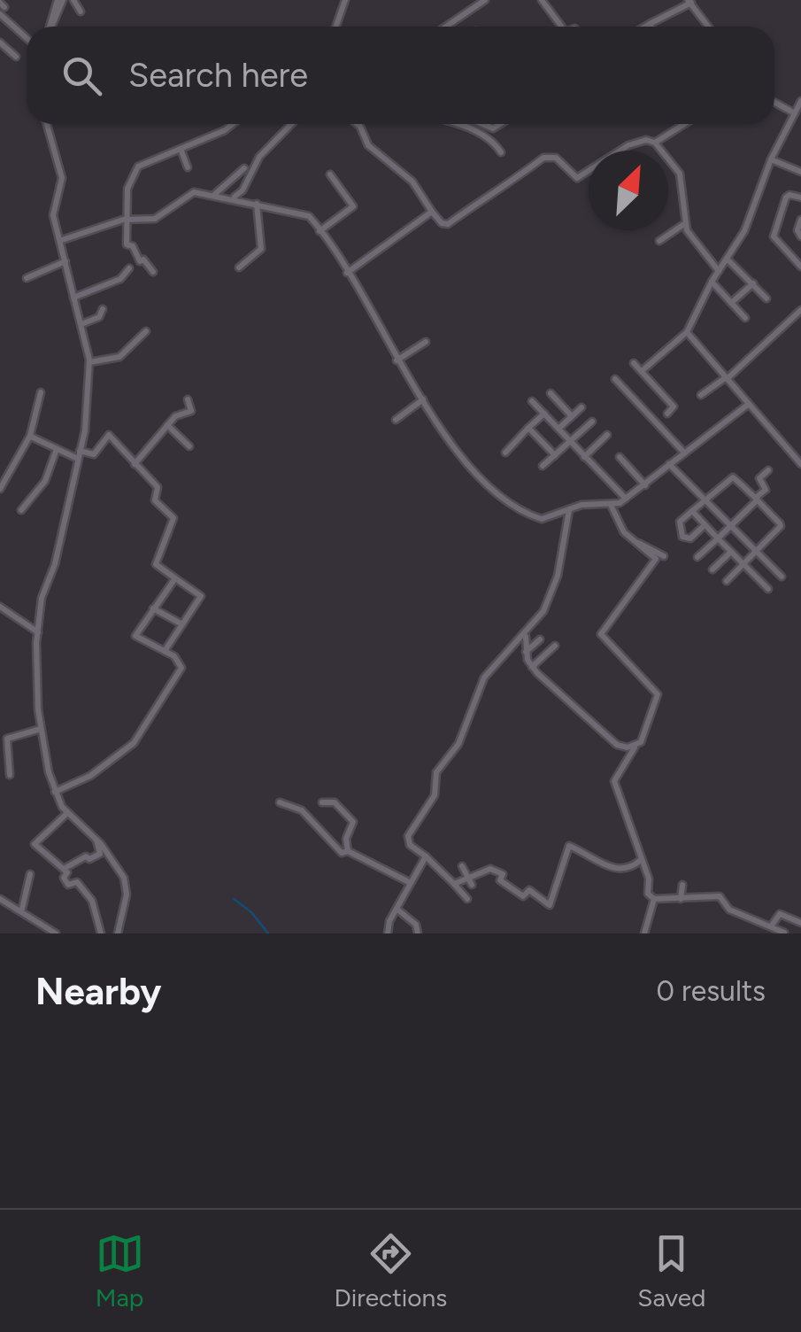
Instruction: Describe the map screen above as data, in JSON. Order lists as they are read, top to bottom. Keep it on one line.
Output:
{"north":"top right","page":{"search":"Search here","heading":["Nearby","0 results"],"nav":["Map","Directions","Saved"]}}
